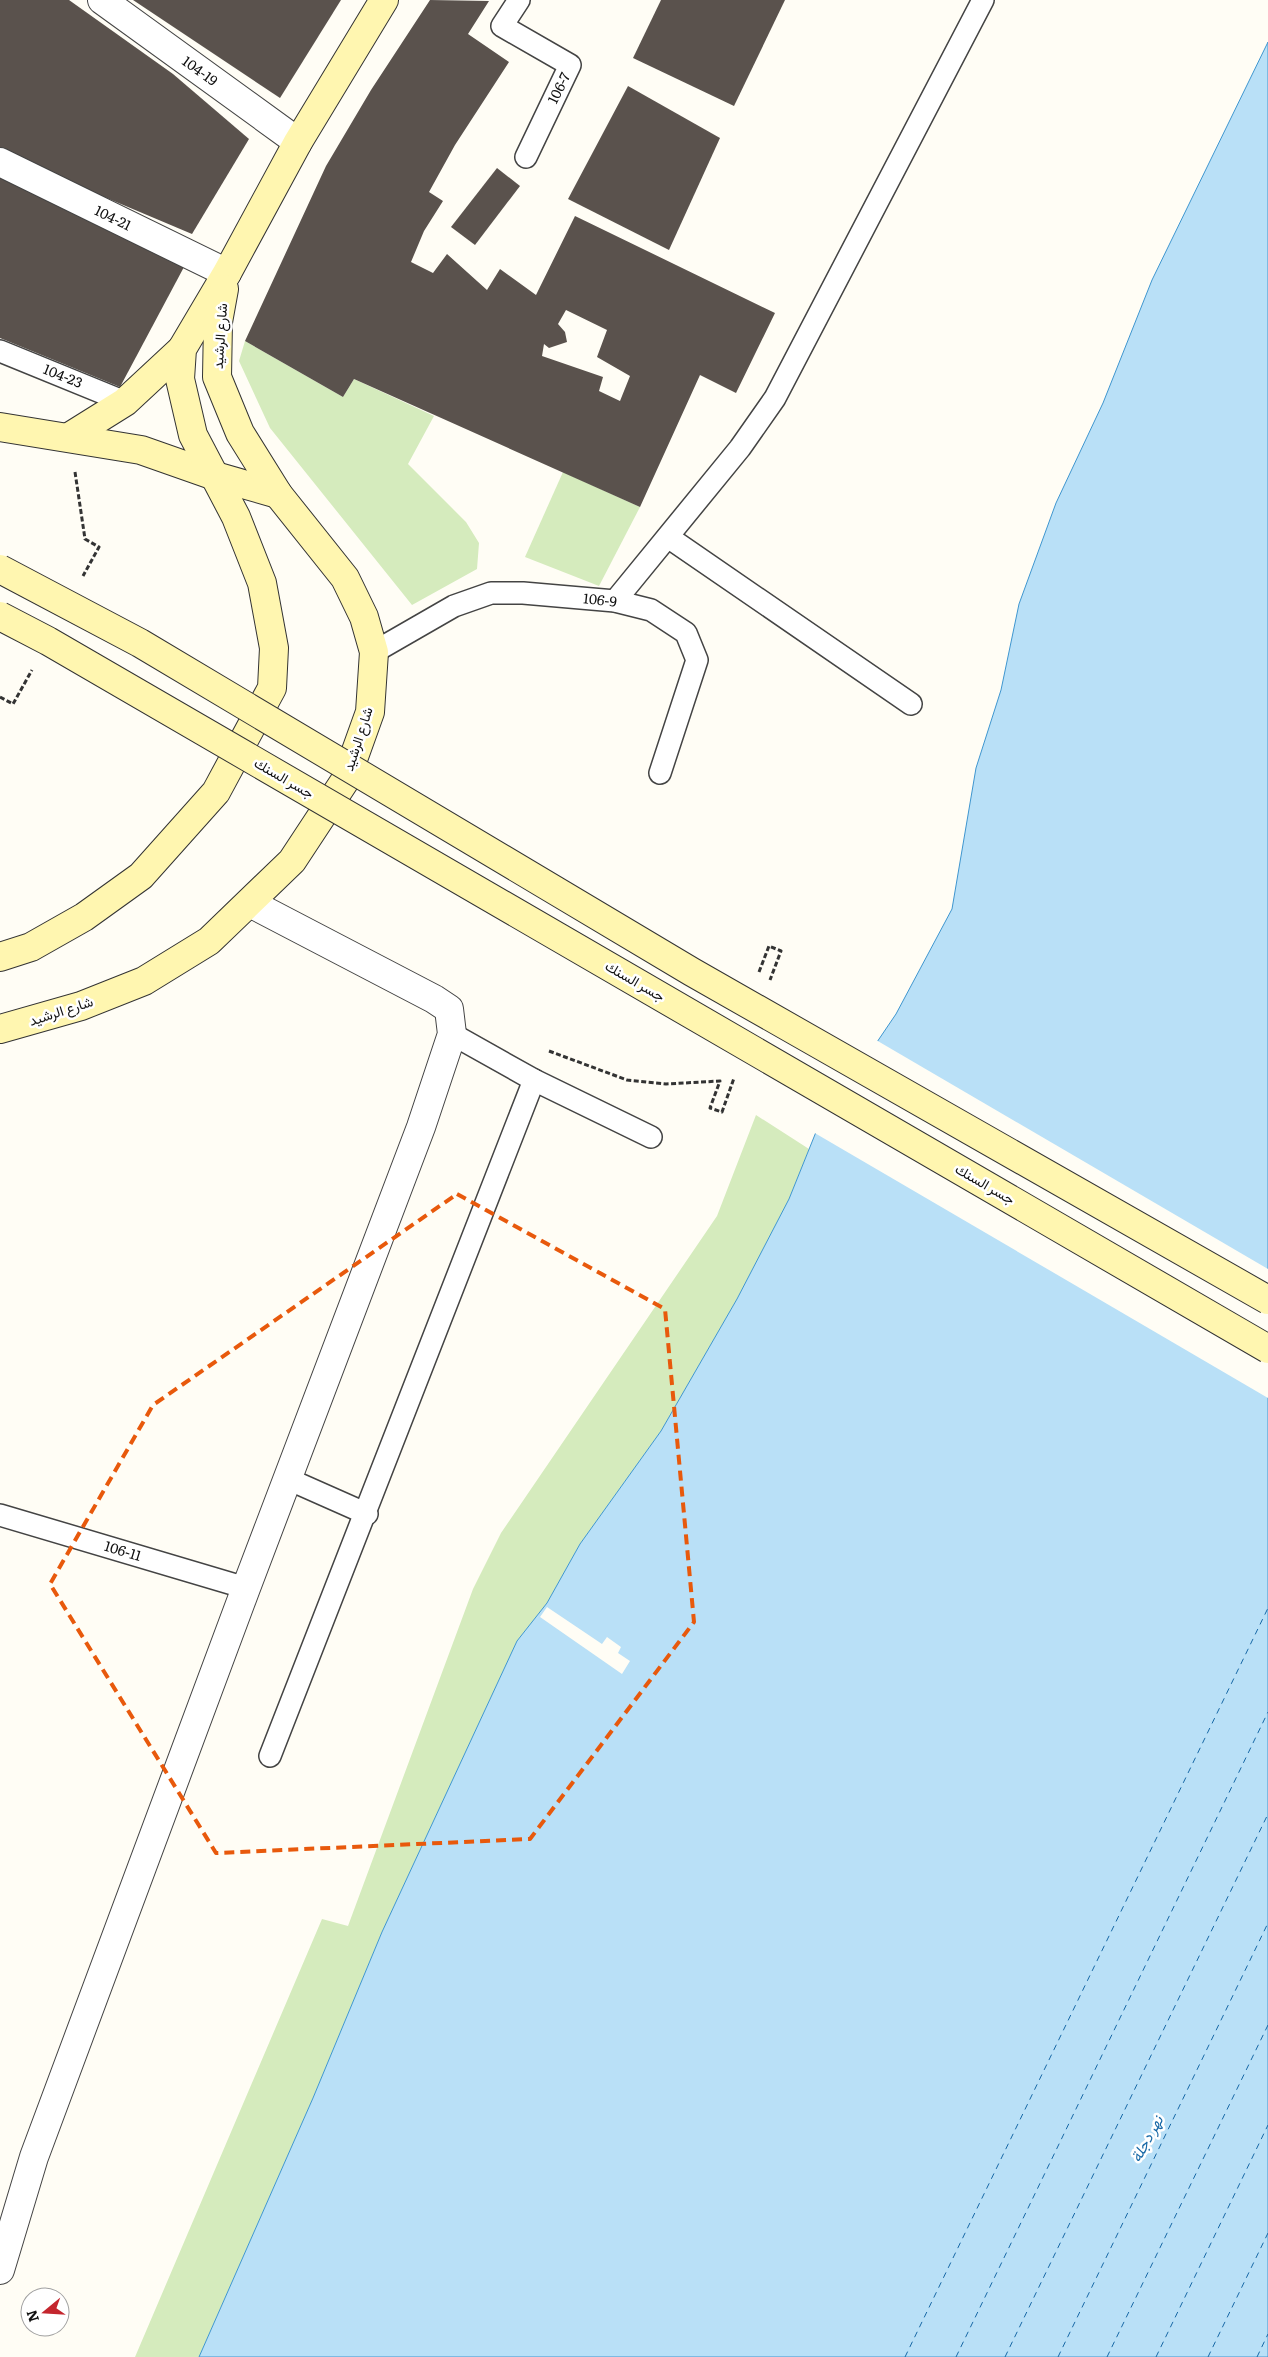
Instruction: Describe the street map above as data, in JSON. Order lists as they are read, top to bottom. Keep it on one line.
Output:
{"streets":{"main road":["شارع الرشيد","جسر السنك"],"street":["104-19","104-21"],"lane":["106-7","104-23","106-9","106-11"]},"crossings":[["104-19","شارع الرشيد"],["104-21","شارع الرشيد"],["شارع الرشيد","106-9"]],"water":["نهر دجلة"],"north":"left"}
